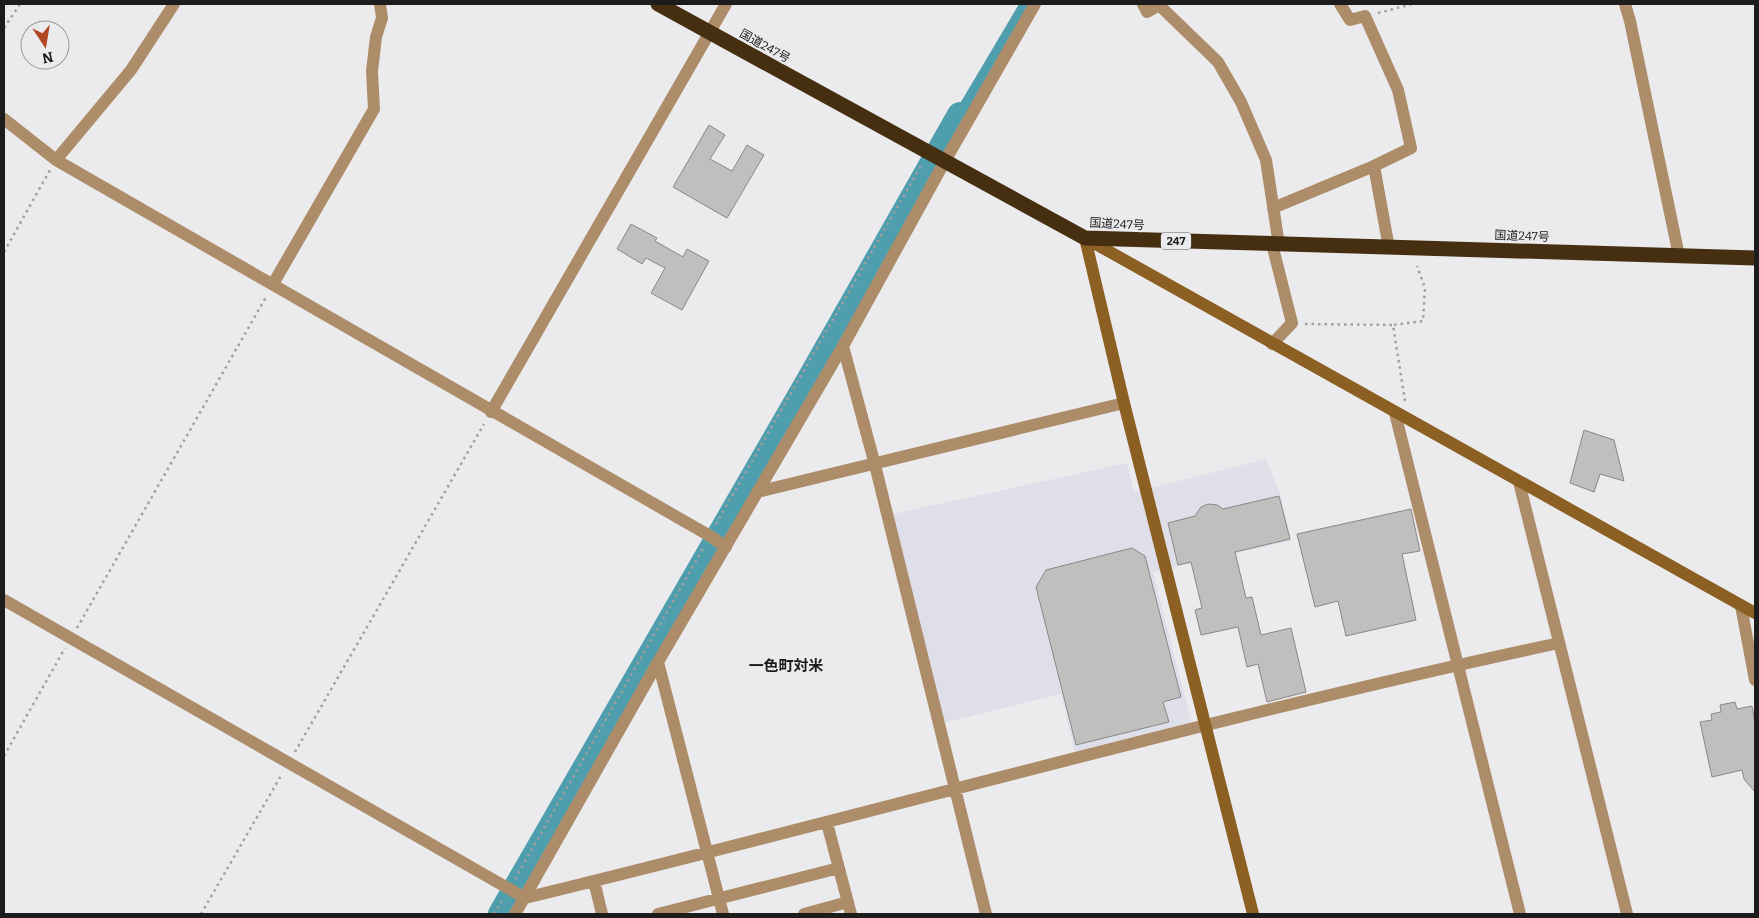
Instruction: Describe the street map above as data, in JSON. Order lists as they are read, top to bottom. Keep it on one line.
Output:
{"streets":{"highway":["国道247号","247"]},"districts":["一色町対米"],"north":"bottom"}
